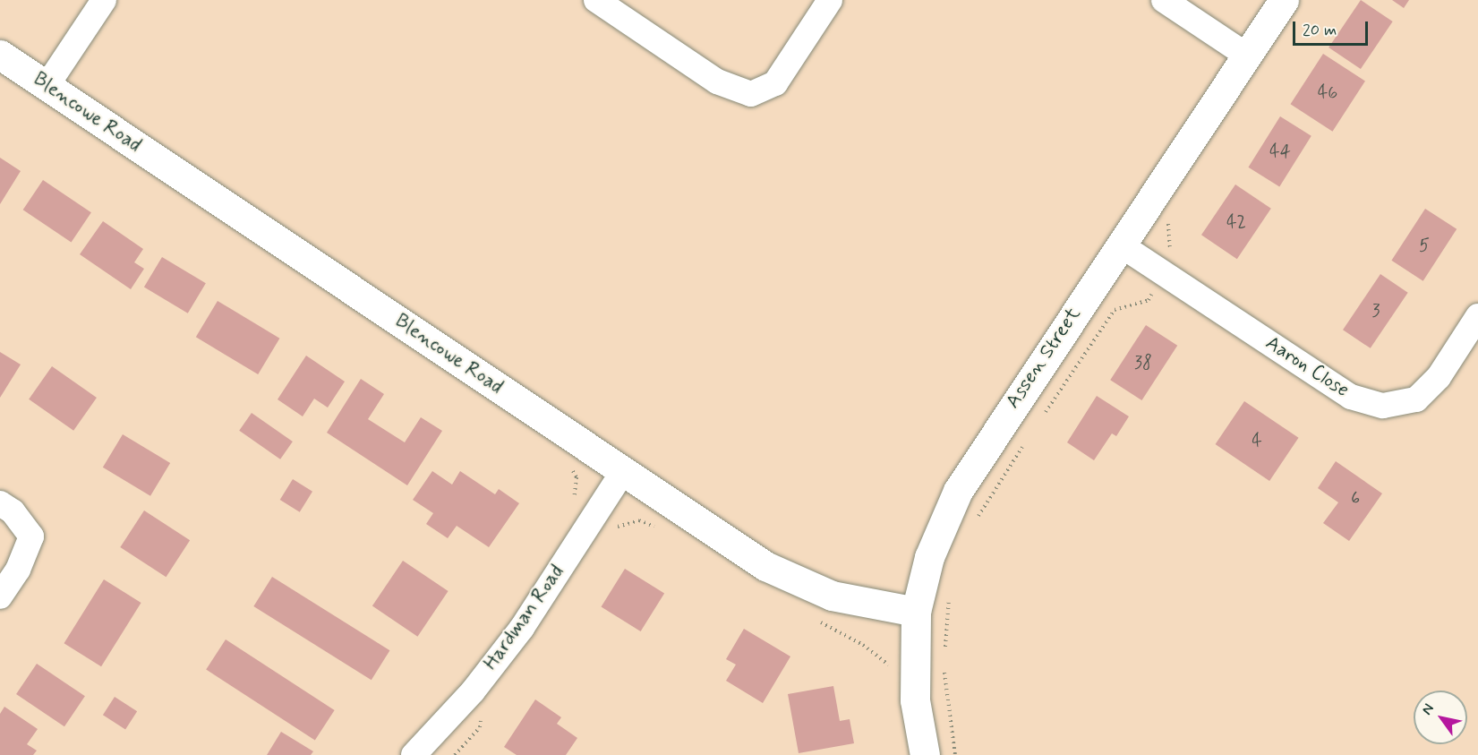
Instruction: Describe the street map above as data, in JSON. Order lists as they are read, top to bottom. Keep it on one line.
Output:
{"streets":{"street":["Blencowe Road","Assen Street","Aaron Close","Hardman Road"]},"crossings":[["Blencowe Road","Assen Street"],["Blencowe Road","Hardman Road"],["Assen Street","Aaron Close"]],"house_numbers":["46","44","42","5","3","38","4","6"],"scale_bar":"20 m","north":"top left"}
